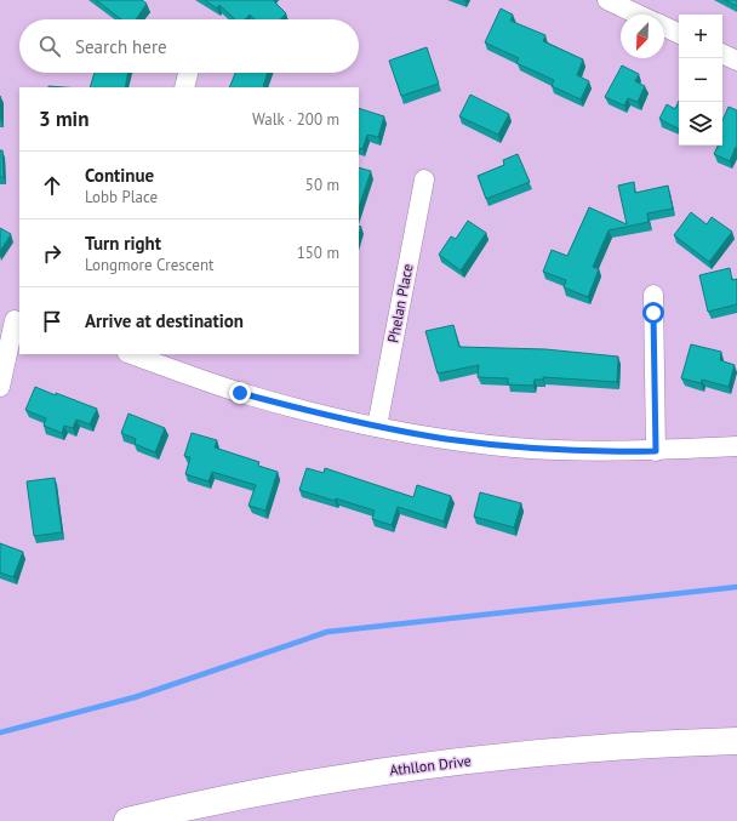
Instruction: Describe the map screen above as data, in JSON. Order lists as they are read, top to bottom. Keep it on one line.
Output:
{"streets":{"main road":["Athllon Drive"],"street":["Phelan Place"]},"north":"bottom left","page":{"map_buttons":["+","−"],"search":"Search here","heading":["3 min","Walk · 200 m"],"list":[["Continue","Lobb Place","50 m"],["Turn right","Longmore Crescent","150 m"],"Arrive at destination"]}}
